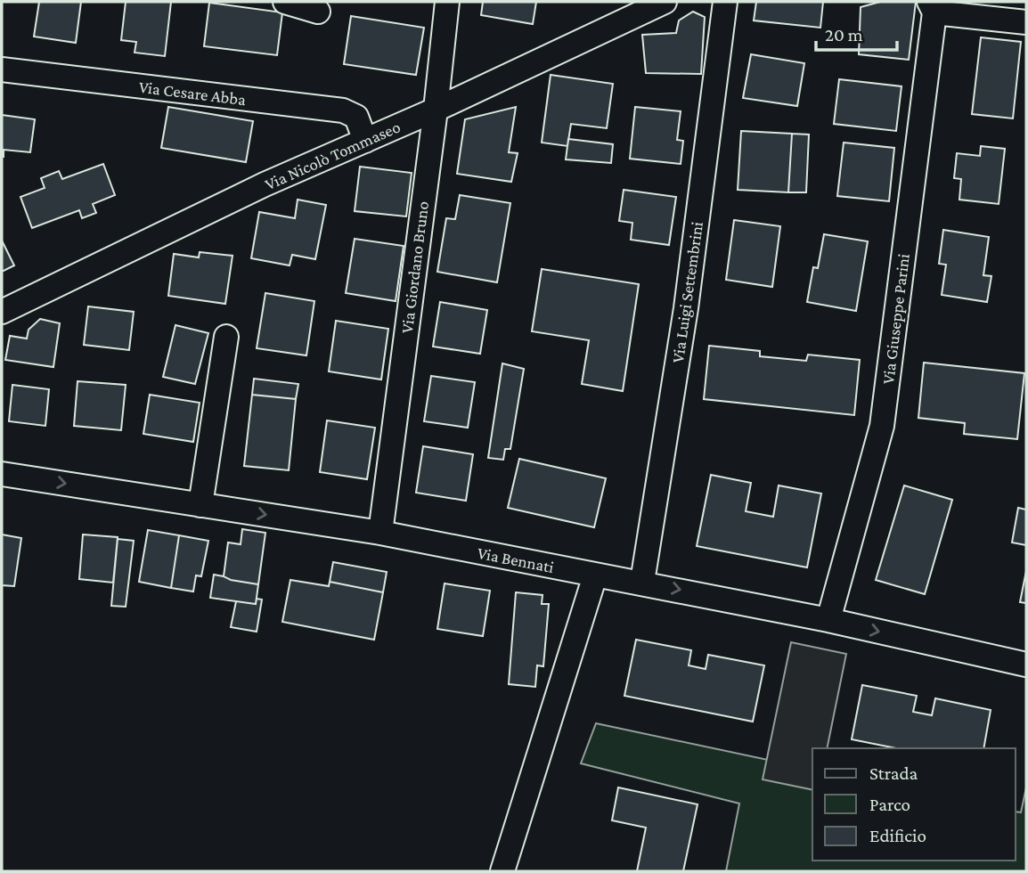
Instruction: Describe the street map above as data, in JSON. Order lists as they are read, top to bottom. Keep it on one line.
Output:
{"streets":{"street":["Via Cesare Abba","Via Nicolò Tommaseo","Via Giordano Bruno","Via Luigi Settembrini","Via Giuseppe Parini","Via Bennati"]},"crossings":[["Via Cesare Abba","Via Nicolò Tommaseo"],["Via Nicolò Tommaseo","Via Giordano Bruno"],["Via Giordano Bruno","Via Bennati"],["Via Luigi Settembrini","Via Bennati"],["Via Giuseppe Parini","Via Bennati"]],"one_way":["Via Bennati"],"legend":["Strada","Parco","Edificio"],"scale_bar":"20 m"}
